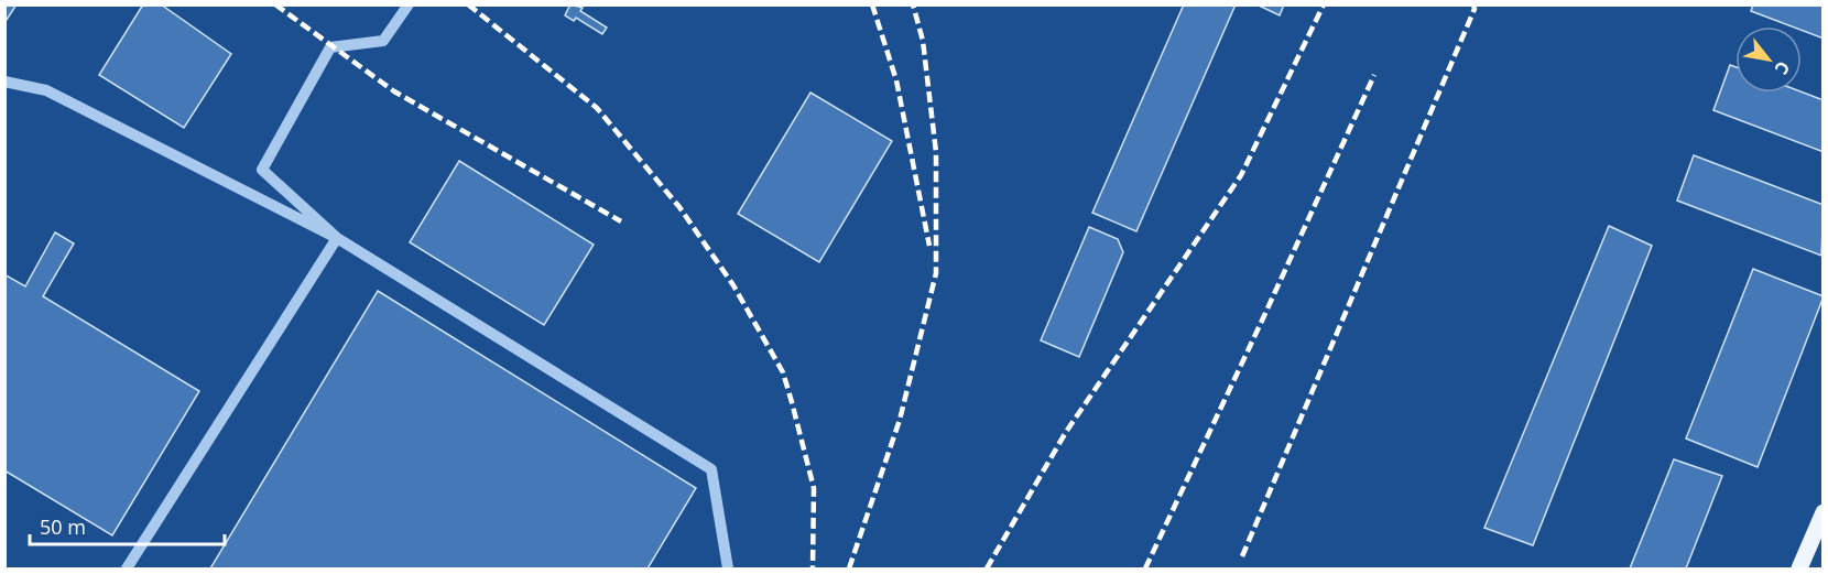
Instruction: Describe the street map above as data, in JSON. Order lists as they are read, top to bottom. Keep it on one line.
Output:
{"scale_bar":"50 m","north":"bottom right"}
